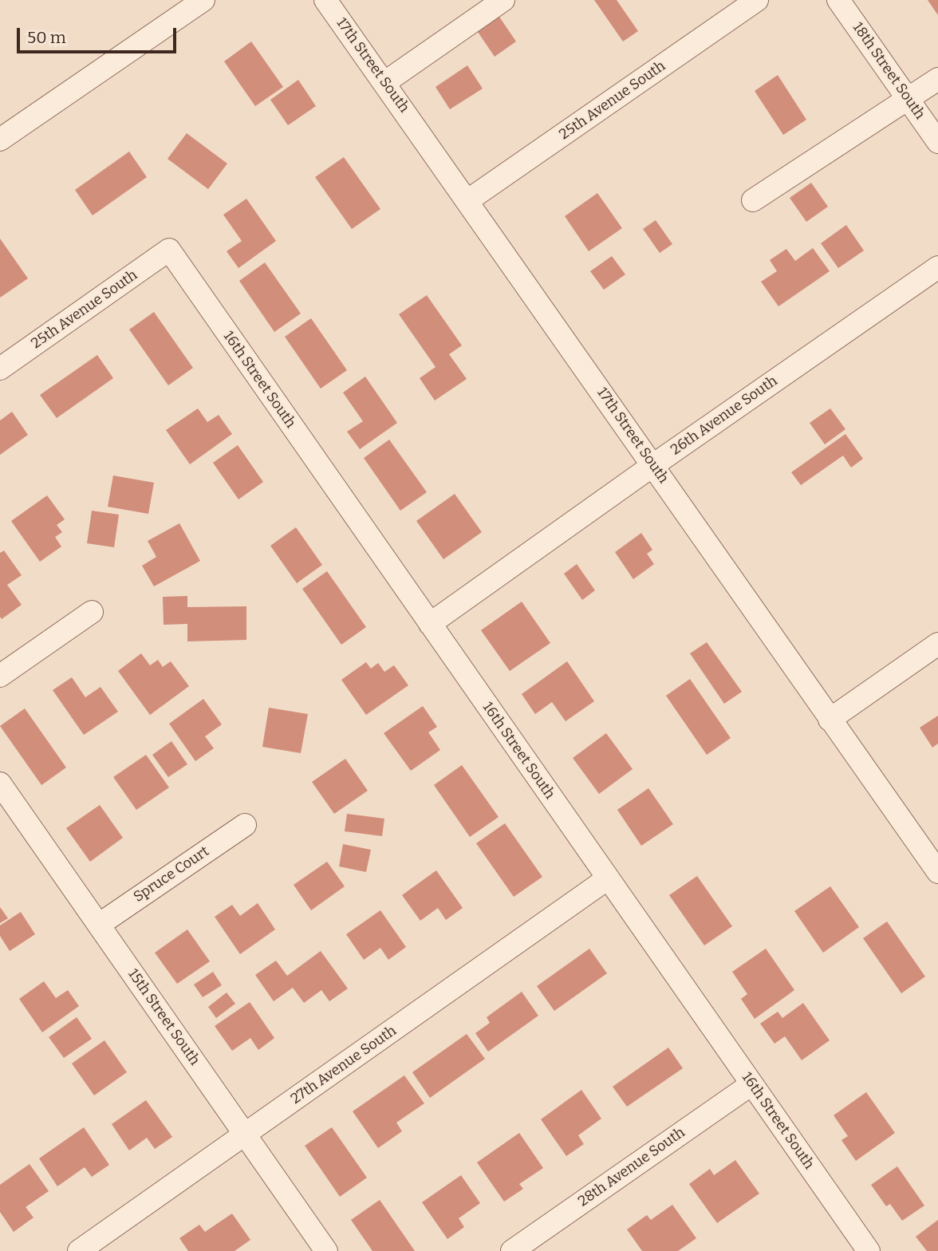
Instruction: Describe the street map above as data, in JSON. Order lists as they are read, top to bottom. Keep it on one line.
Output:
{"streets":{"street":["17th Street South","18th Street South","25th Avenue South","16th Street South","26th Avenue South","Spruce Court","15th Street South","27th Avenue South","28th Avenue South"]},"crossings":[["17th Street South","25th Avenue South"],["17th Street South","26th Avenue South"],["25th Avenue South","16th Street South"],["16th Street South","26th Avenue South"],["16th Street South","27th Avenue South"],["16th Street South","28th Avenue South"],["Spruce Court","15th Street South"],["15th Street South","27th Avenue South"]],"scale_bar":"50 m"}
